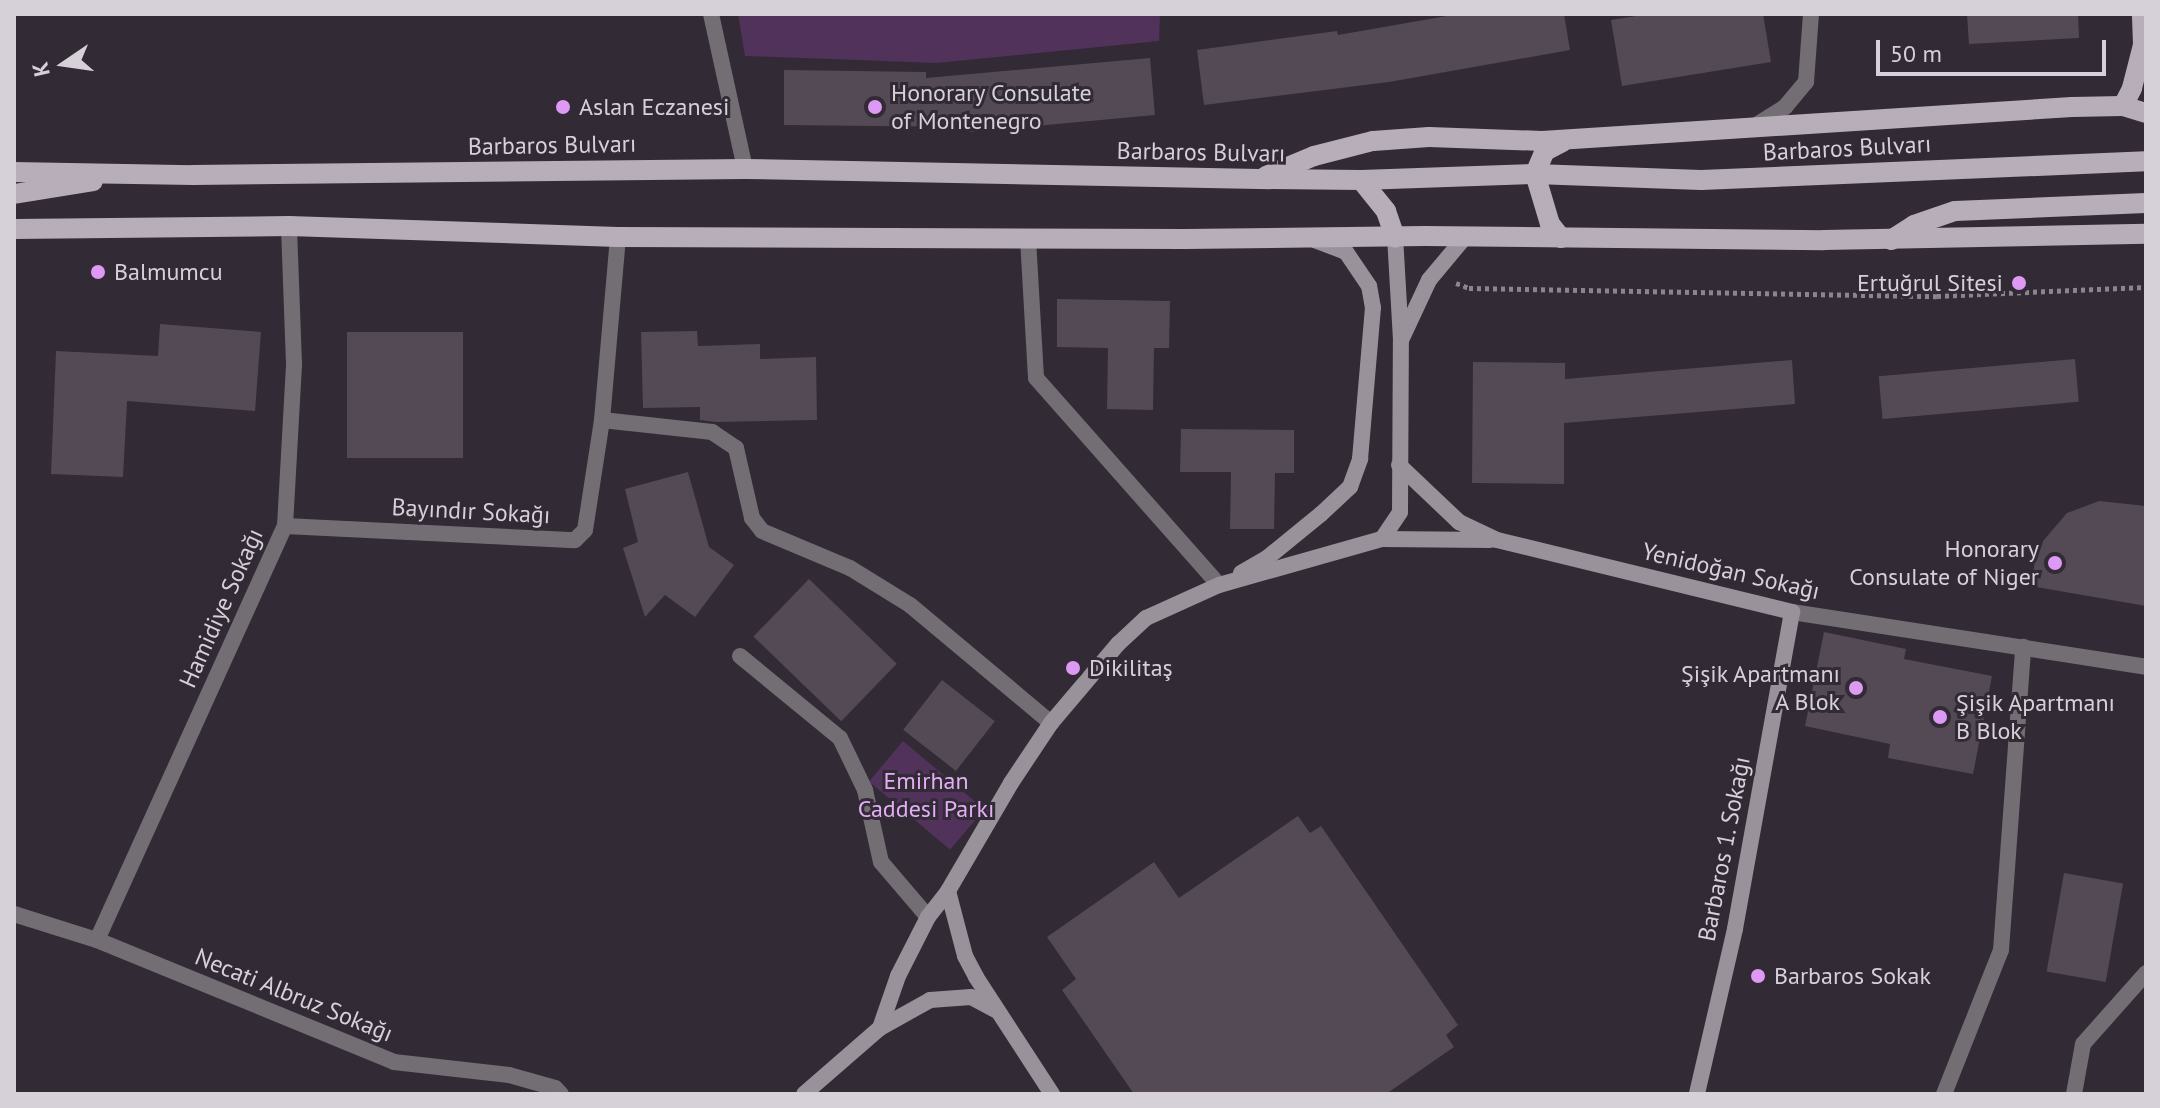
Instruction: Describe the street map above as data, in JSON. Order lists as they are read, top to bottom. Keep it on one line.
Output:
{"streets":{"main road":["Barbaros Bulvarı"],"street":["Bayındır Sokağı","Yenidoğan Sokağı","Hamidiye Sokağı","Barbaros 1. Sokağı","Necati Albruz Sokağı"]},"crossings":[["Bayındır Sokağı","Hamidiye Sokağı"],["Yenidoğan Sokağı","Barbaros 1. Sokağı"],["Hamidiye Sokağı","Necati Albruz Sokağı"]],"parks":["Emirhan Caddesi Parkı"],"places":["Aslan Eczanesi","Honorary Consulate of Montenegro","Balmumcu","Ertuğrul Sitesi","Honorary Consulate of Niger","Dikilitaş","Şişik Apartmanı A Blok","Şişik Apartmanı B Blok","Barbaros Sokak"],"scale_bar":"50 m","north":"left"}
